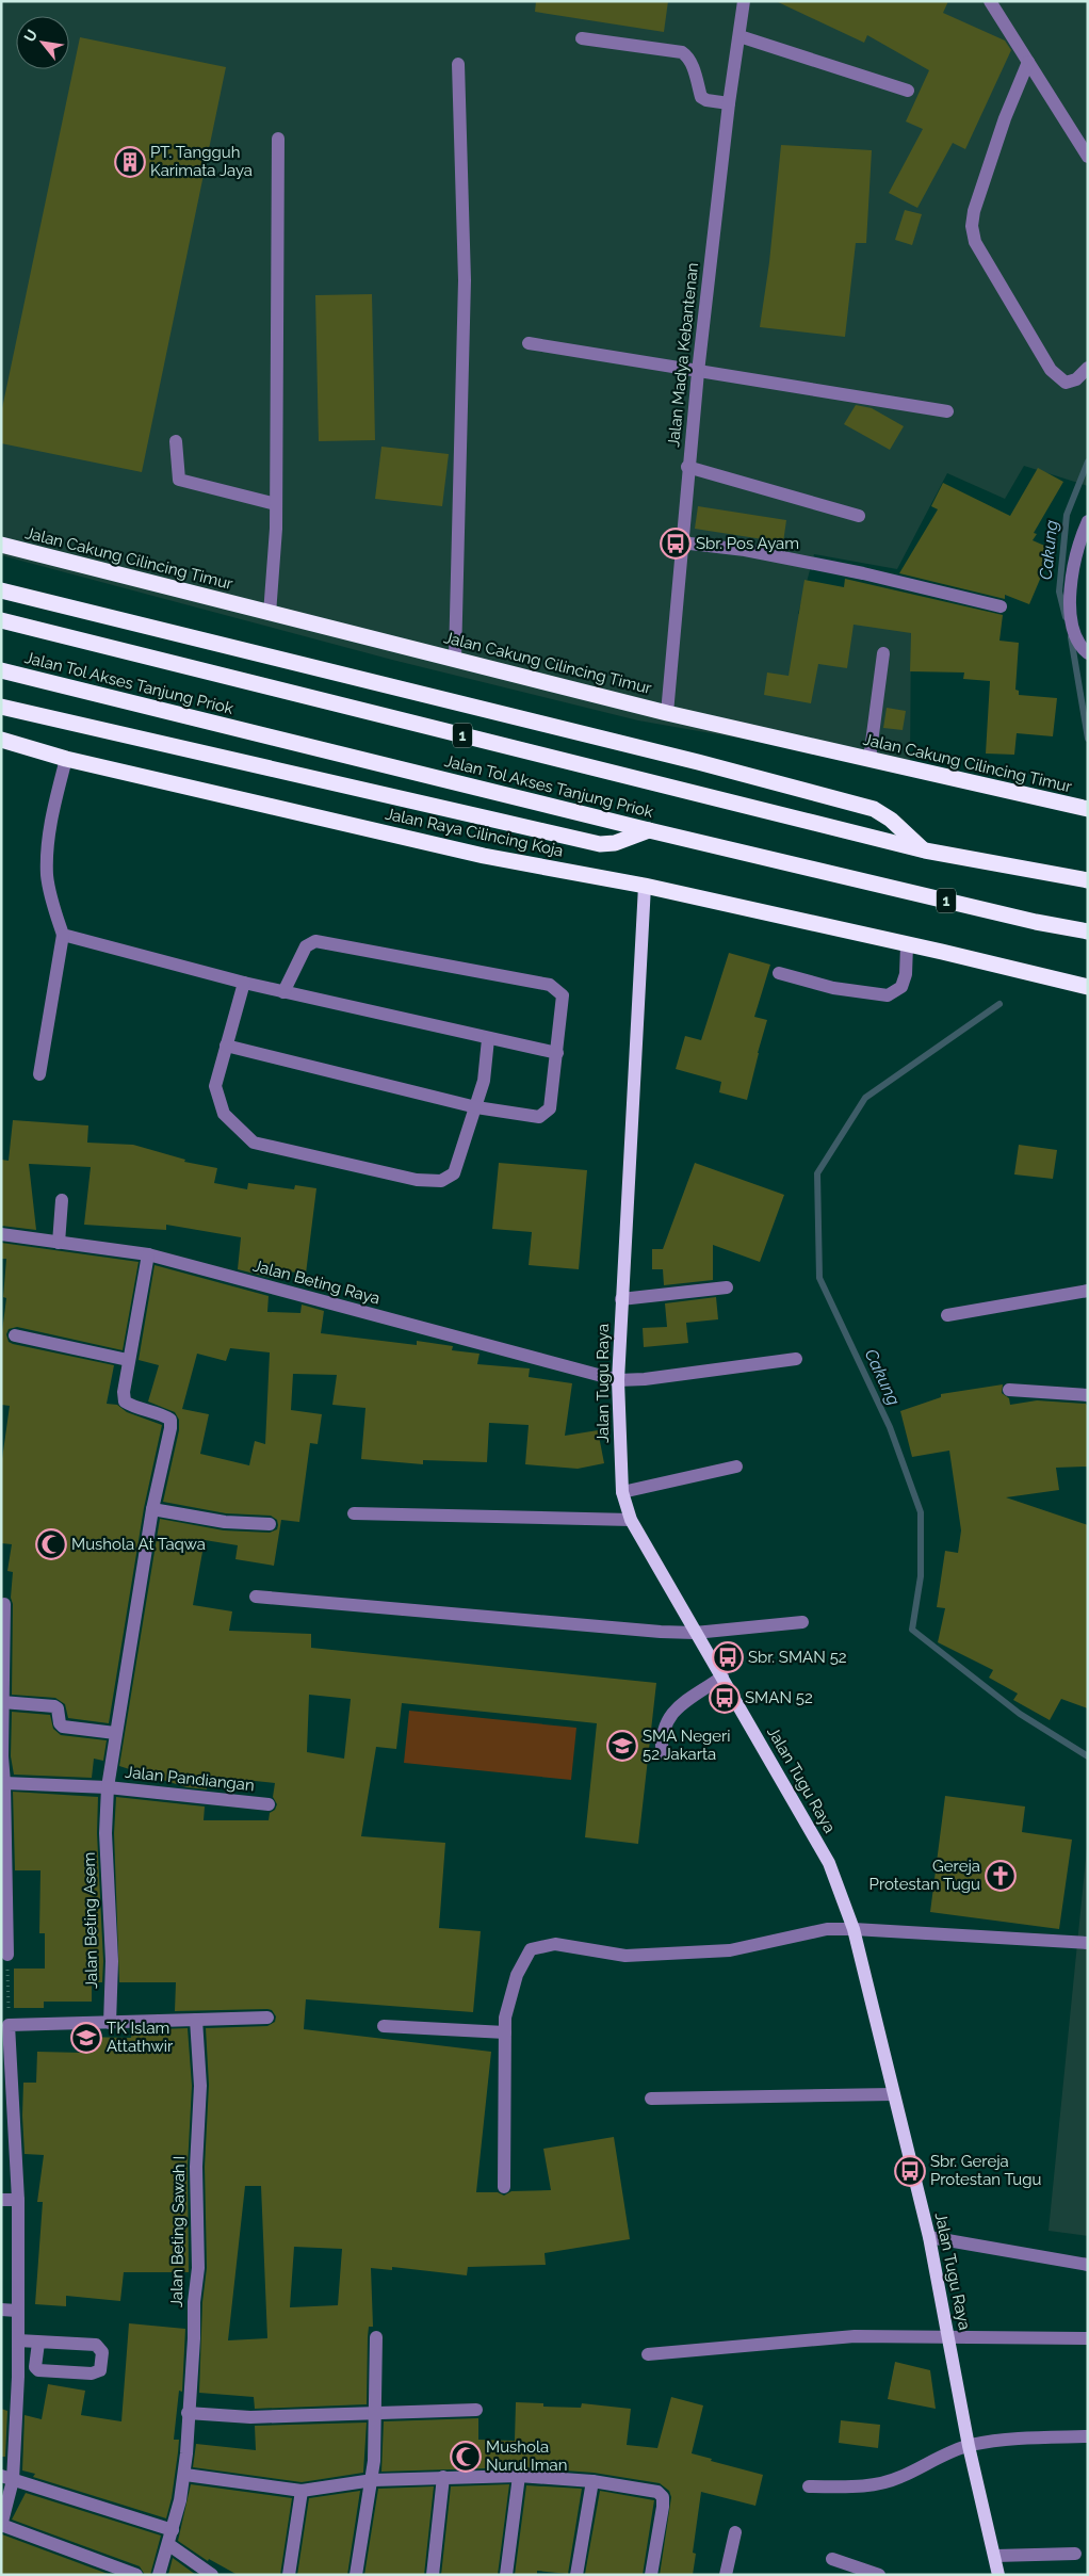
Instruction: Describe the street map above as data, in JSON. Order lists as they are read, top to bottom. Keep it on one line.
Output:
{"streets":{"highway":["Jalan Cakung Cilincing Timur","Jalan Tol Akses Tanjung Priok","1","Jalan Raya Cilincing Koja"],"main road":["Jalan Tugu Raya"],"street":["Jalan Madya Kebantenan","Jalan Beting Raya","Jalan Pandiangan","Jalan Beting Asem","Jalan Beting Sawah I"]},"crossings":[["Jalan Madya Kebantenan","Jalan Cakung Cilincing Timur"],["Jalan Raya Cilincing Koja","Jalan Tugu Raya"],["Jalan Beting Raya","Jalan Tugu Raya"],["Jalan Beting Raya","Jalan Beting Asem"],["Jalan Pandiangan","Jalan Beting Asem"]],"water":["Cakung"],"places":{"building":["PT. Tangguh Karimata Jaya"],"bus stop":["Sbr. Pos Ayam","Sbr. SMAN 52","SMAN 52","Sbr. Gereja Protestan Tugu"],"mosque":["Mushola At Taqwa","Mushola Nurul Iman"],"school or university":["SMA Negeri 52 Jakarta","TK Islam Attathwir"],"church":["Gereja Protestan Tugu"]},"north":"top left"}
